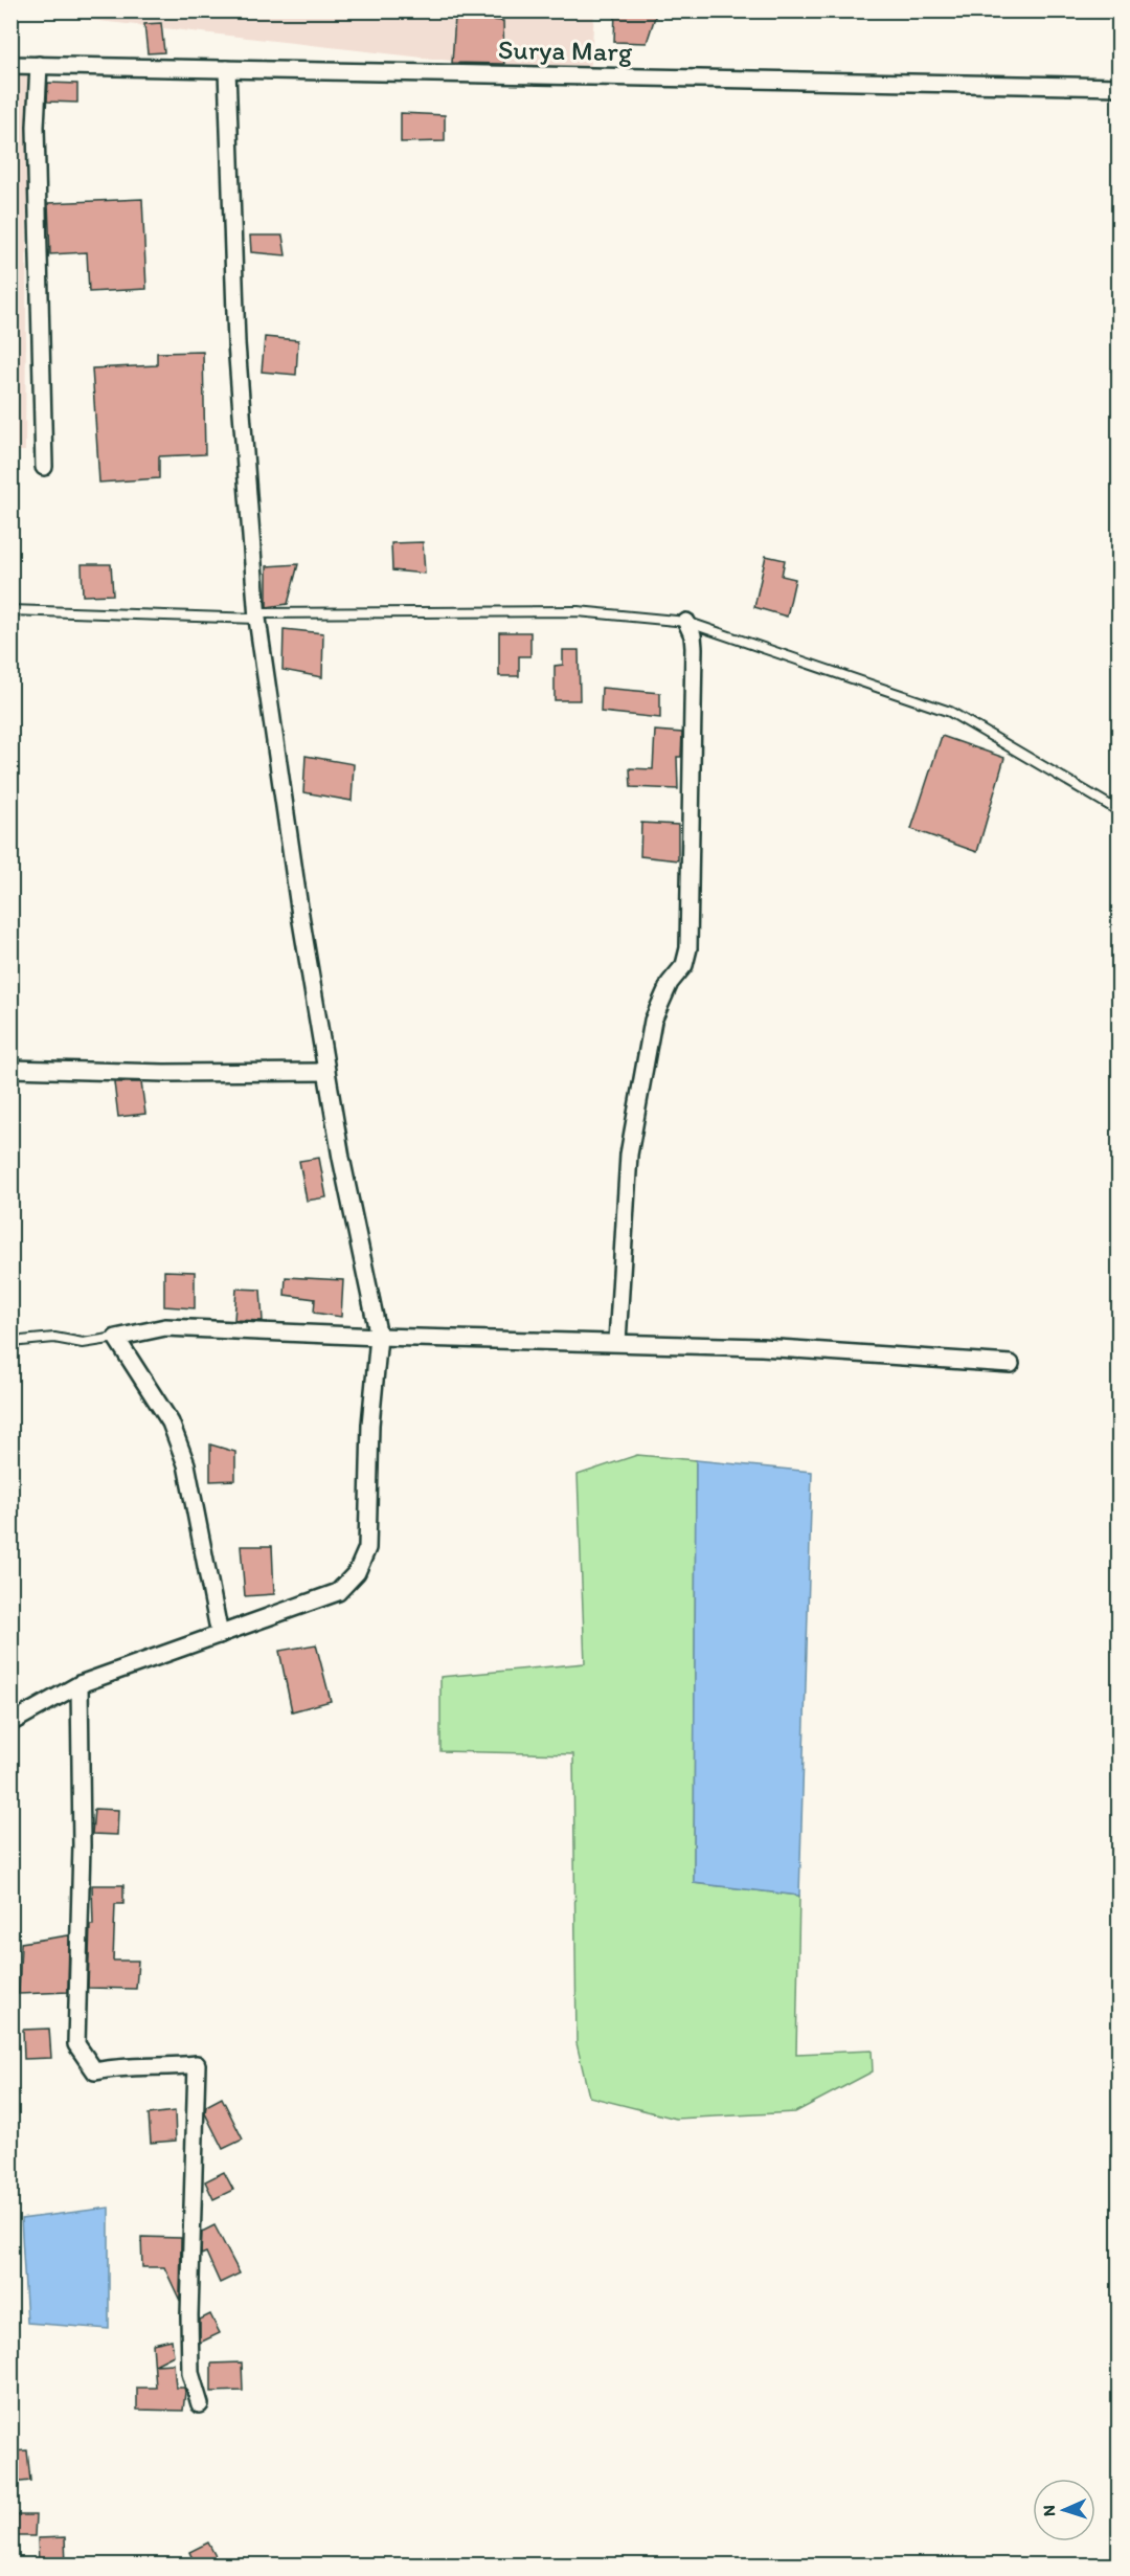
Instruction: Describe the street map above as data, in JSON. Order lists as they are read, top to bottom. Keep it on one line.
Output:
{"streets":{"street":["Surya Marg"]},"north":"left"}
